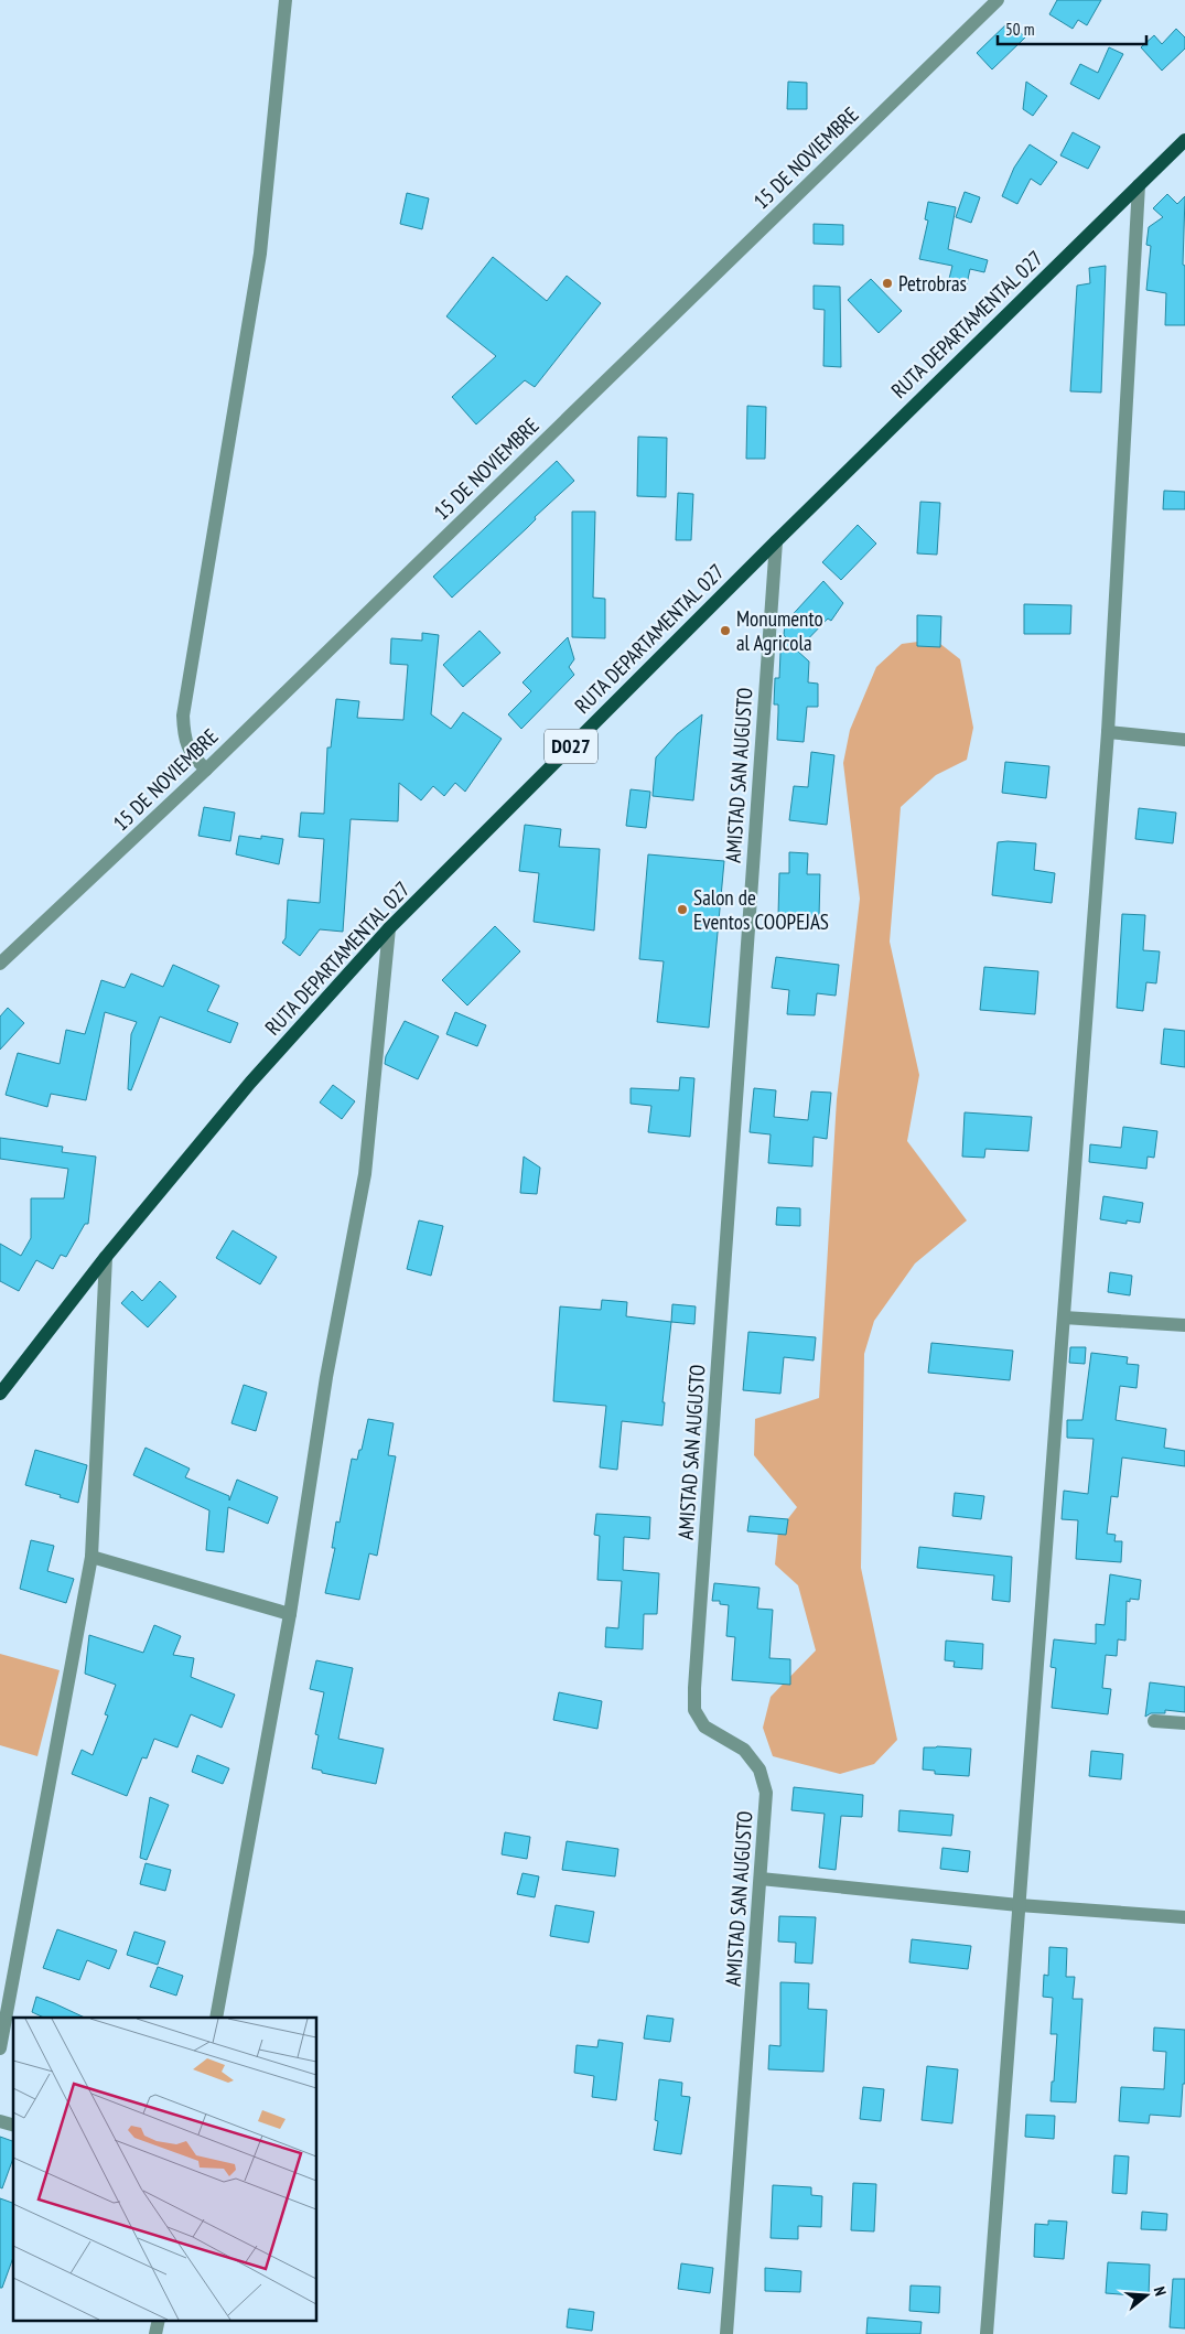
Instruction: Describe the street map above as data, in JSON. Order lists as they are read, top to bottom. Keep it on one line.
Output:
{"streets":{"main road":["RUTA DEPARTAMENTAL 027","D027"],"street":["15 DE NOVIEMBRE","AMISTAD SAN AUGUSTO"]},"crossings":[["RUTA DEPARTAMENTAL 027","AMISTAD SAN AUGUSTO"]],"places":["Petrobras","Monumento al Agricola","Salon de Eventos COOPEJAS"],"scale_bar":"50 m","north":"right"}
